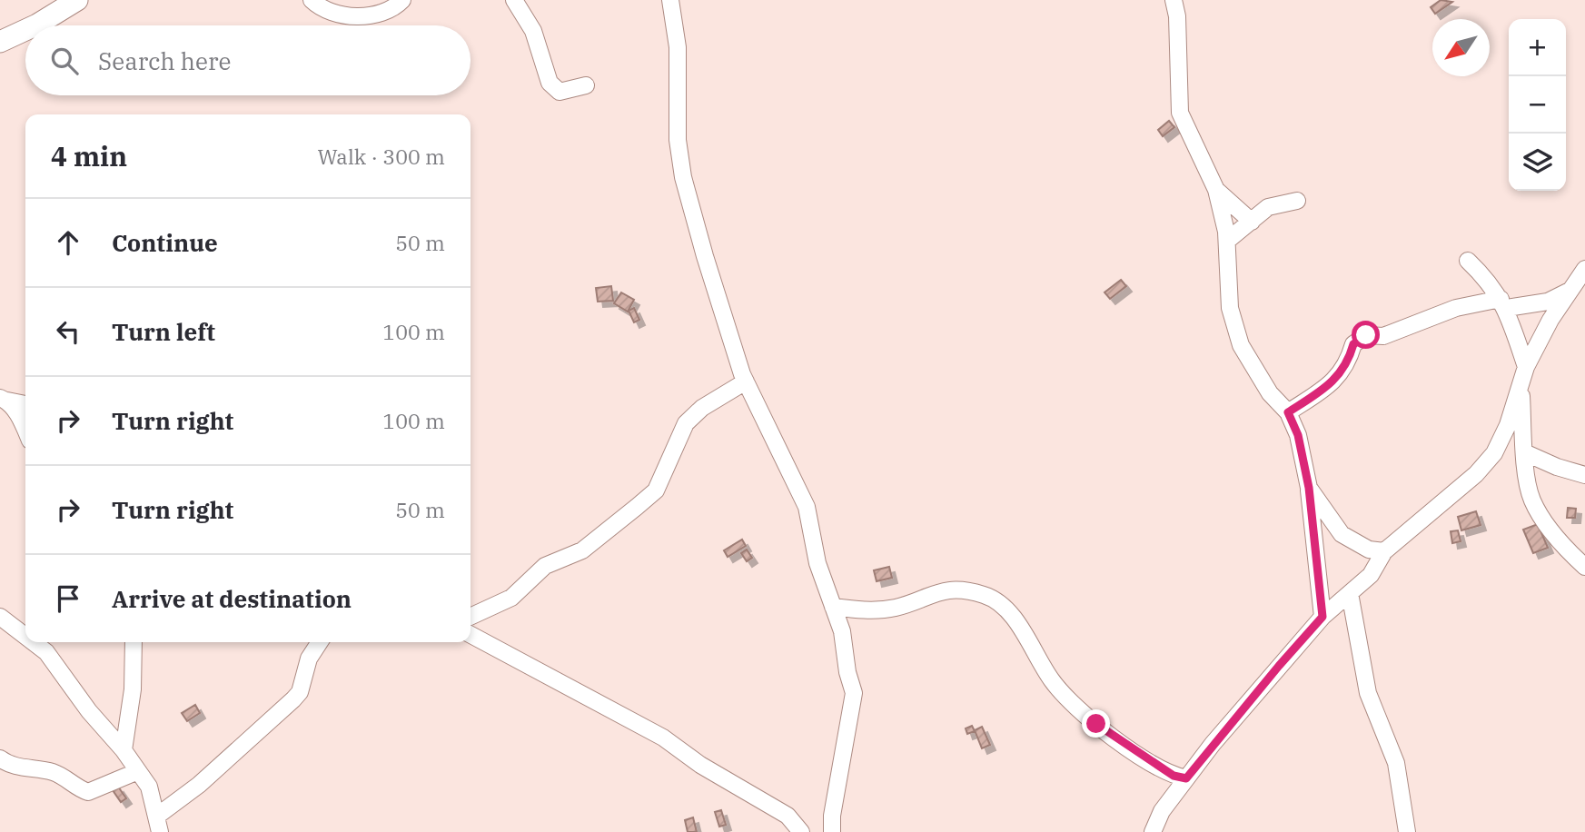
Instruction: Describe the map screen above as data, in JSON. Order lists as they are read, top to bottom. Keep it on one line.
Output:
{"north":"bottom left","page":{"map_buttons":["+","−"],"search":"Search here","heading":["4 min","Walk · 300 m"],"list":[["Continue","50 m"],["Turn left","100 m"],["Turn right","100 m"],["Turn right","50 m"],"Arrive at destination"]}}
